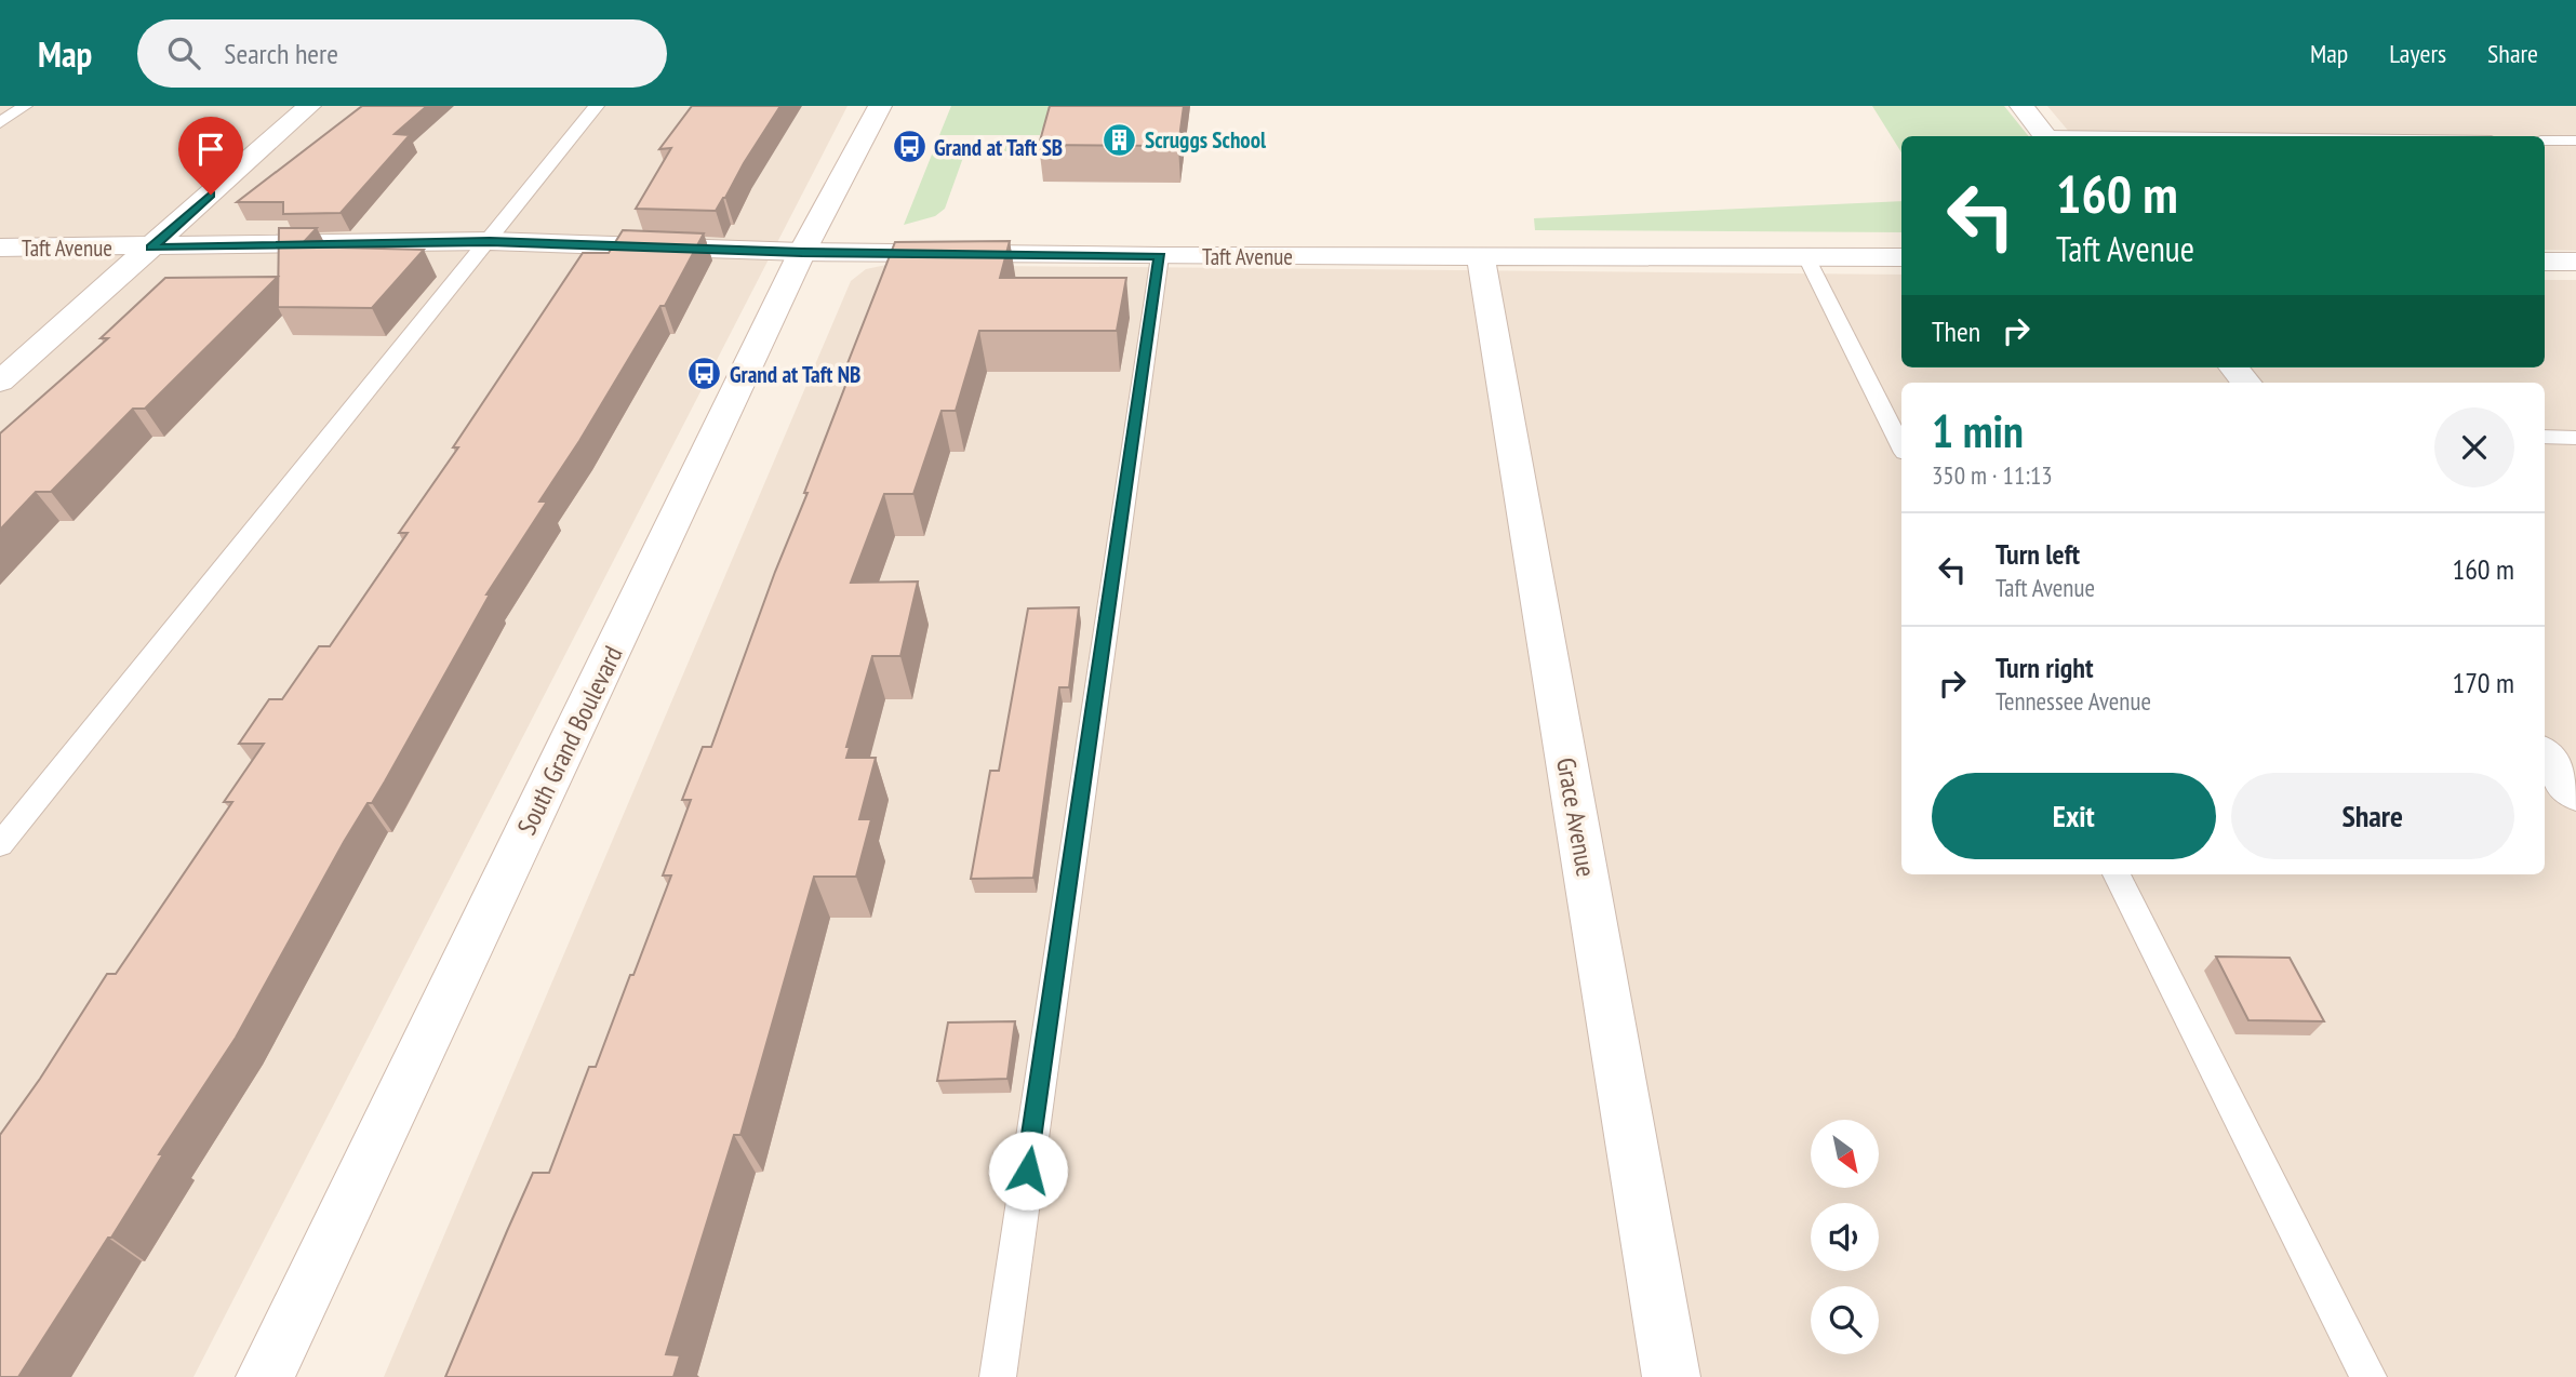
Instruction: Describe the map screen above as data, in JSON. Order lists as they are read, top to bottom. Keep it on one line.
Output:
{"streets":{"street":["Taft Avenue","South Grand Boulevard","Grace Avenue"]},"crossings":[["Taft Avenue","South Grand Boulevard"],["Taft Avenue","Grace Avenue"]],"places":{"building":["Scruggs School"],"bus stop":["Grand at Taft SB","Grand at Taft NB"]},"north":"bottom right","page":{"header":"Map","search":"Search here","nav":["Map","Layers","Share"],"turn":["160 m","Taft Avenue"],"then":"Then","heading":["1 min","350 m · 11:13"],"list":[{"name":"Turn left","note":"Taft Avenue","value":"160 m"},{"name":"Turn right","note":"Tennessee Avenue","value":"170 m"}],"buttons":["Exit","Share"]}}
